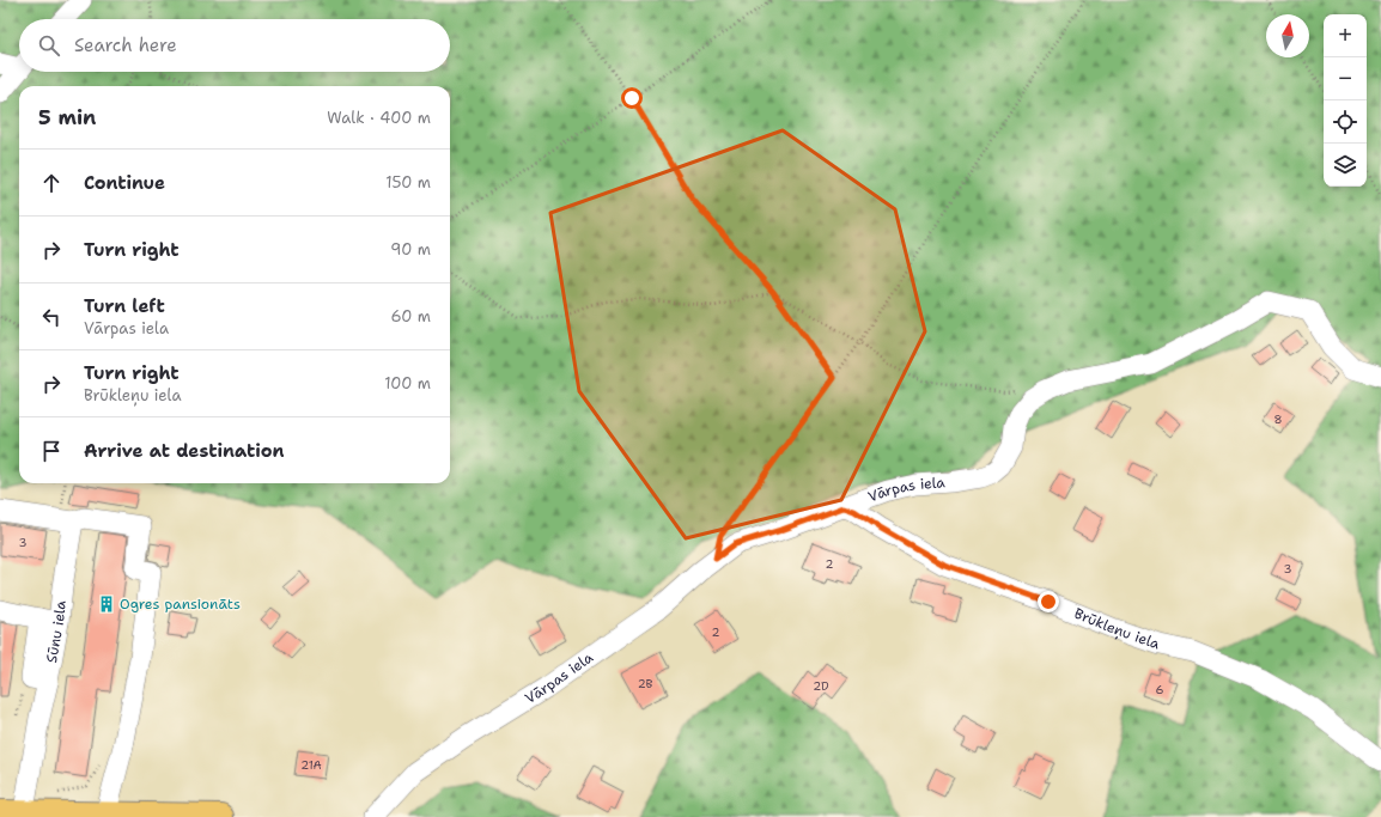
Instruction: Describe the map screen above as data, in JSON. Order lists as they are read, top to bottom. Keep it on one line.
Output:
{"streets":{"street":["Vārpas iela","Brūkleņu iela","Sūnu iela"]},"crossings":[["Vārpas iela","Brūkleņu iela"]],"places":{"building":["Ogres pansionāts"]},"house_numbers":["8","3","2","3","2","2B","2D","6","21A"],"north":"top","page":{"map_buttons":["+","−"],"search":"Search here","heading":["5 min","Walk · 400 m"],"list":[["Continue","150 m"],["Turn right","90 m"],["Turn left","Vārpas iela","60 m"],["Turn right","Brūkleņu iela","100 m"],"Arrive at destination"]}}
